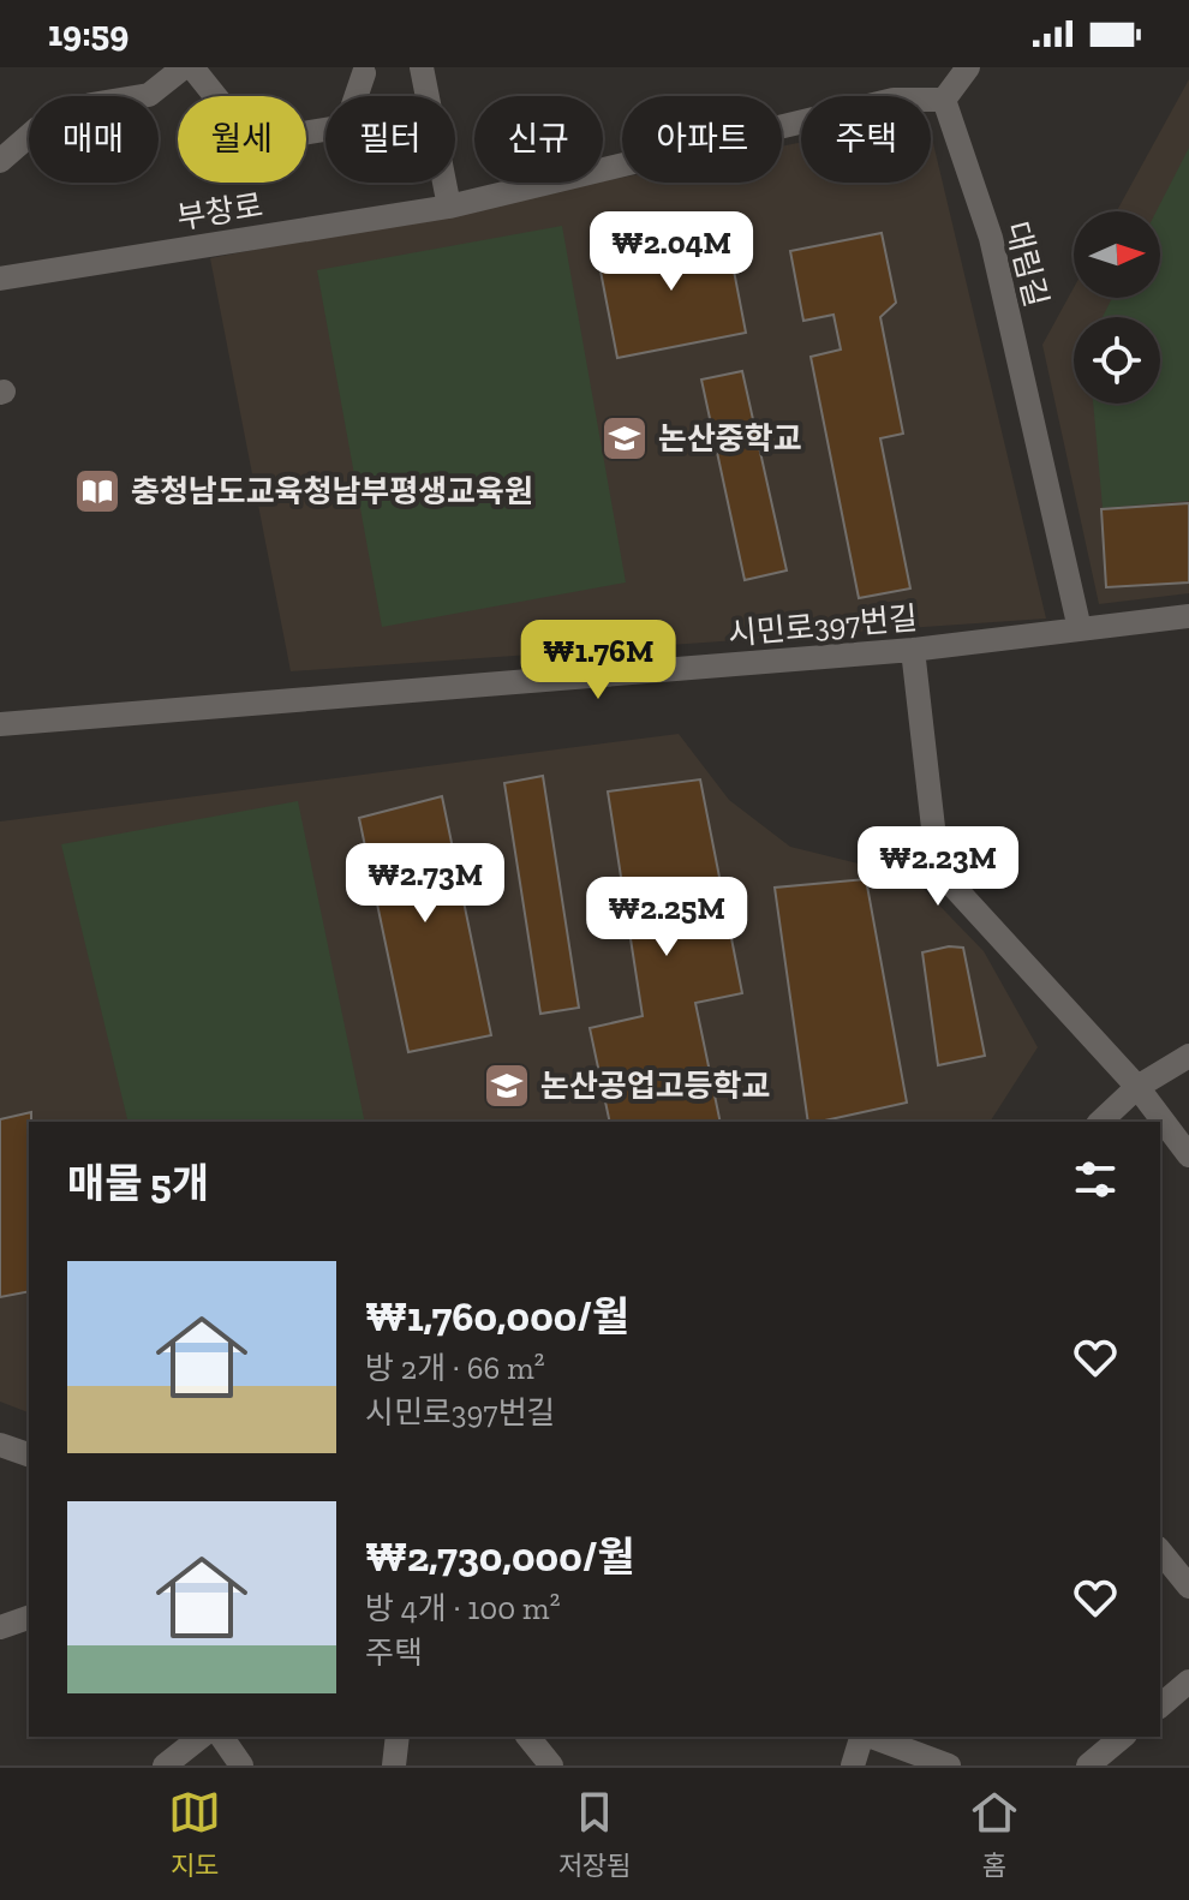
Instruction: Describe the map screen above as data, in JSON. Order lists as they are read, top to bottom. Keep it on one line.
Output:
{"streets":{"street":["부창로","대림길","시민로397번길"]},"crossings":[["대림길","시민로397번길"]],"places":{"school or university":["논산중학교","논산공업고등학교"],"library":["충청남도교육청남부평생교육원"]},"north":"right","page":{"status":"19:59","chip":["매매","월세","필터","신규","아파트","주택"],"price":["₩2.04M","₩1.76M","₩2.23M","₩2.73M","₩2.25M"],"heading":"매물 5개","list":[{"name":"₩1,760,000/월","note":"방 2개 · 66 m² · 시민로397번길"},{"name":"₩2,730,000/월","note":"방 4개 · 100 m² · 주택"}],"tabs":["지도","저장됨","홈"]}}
